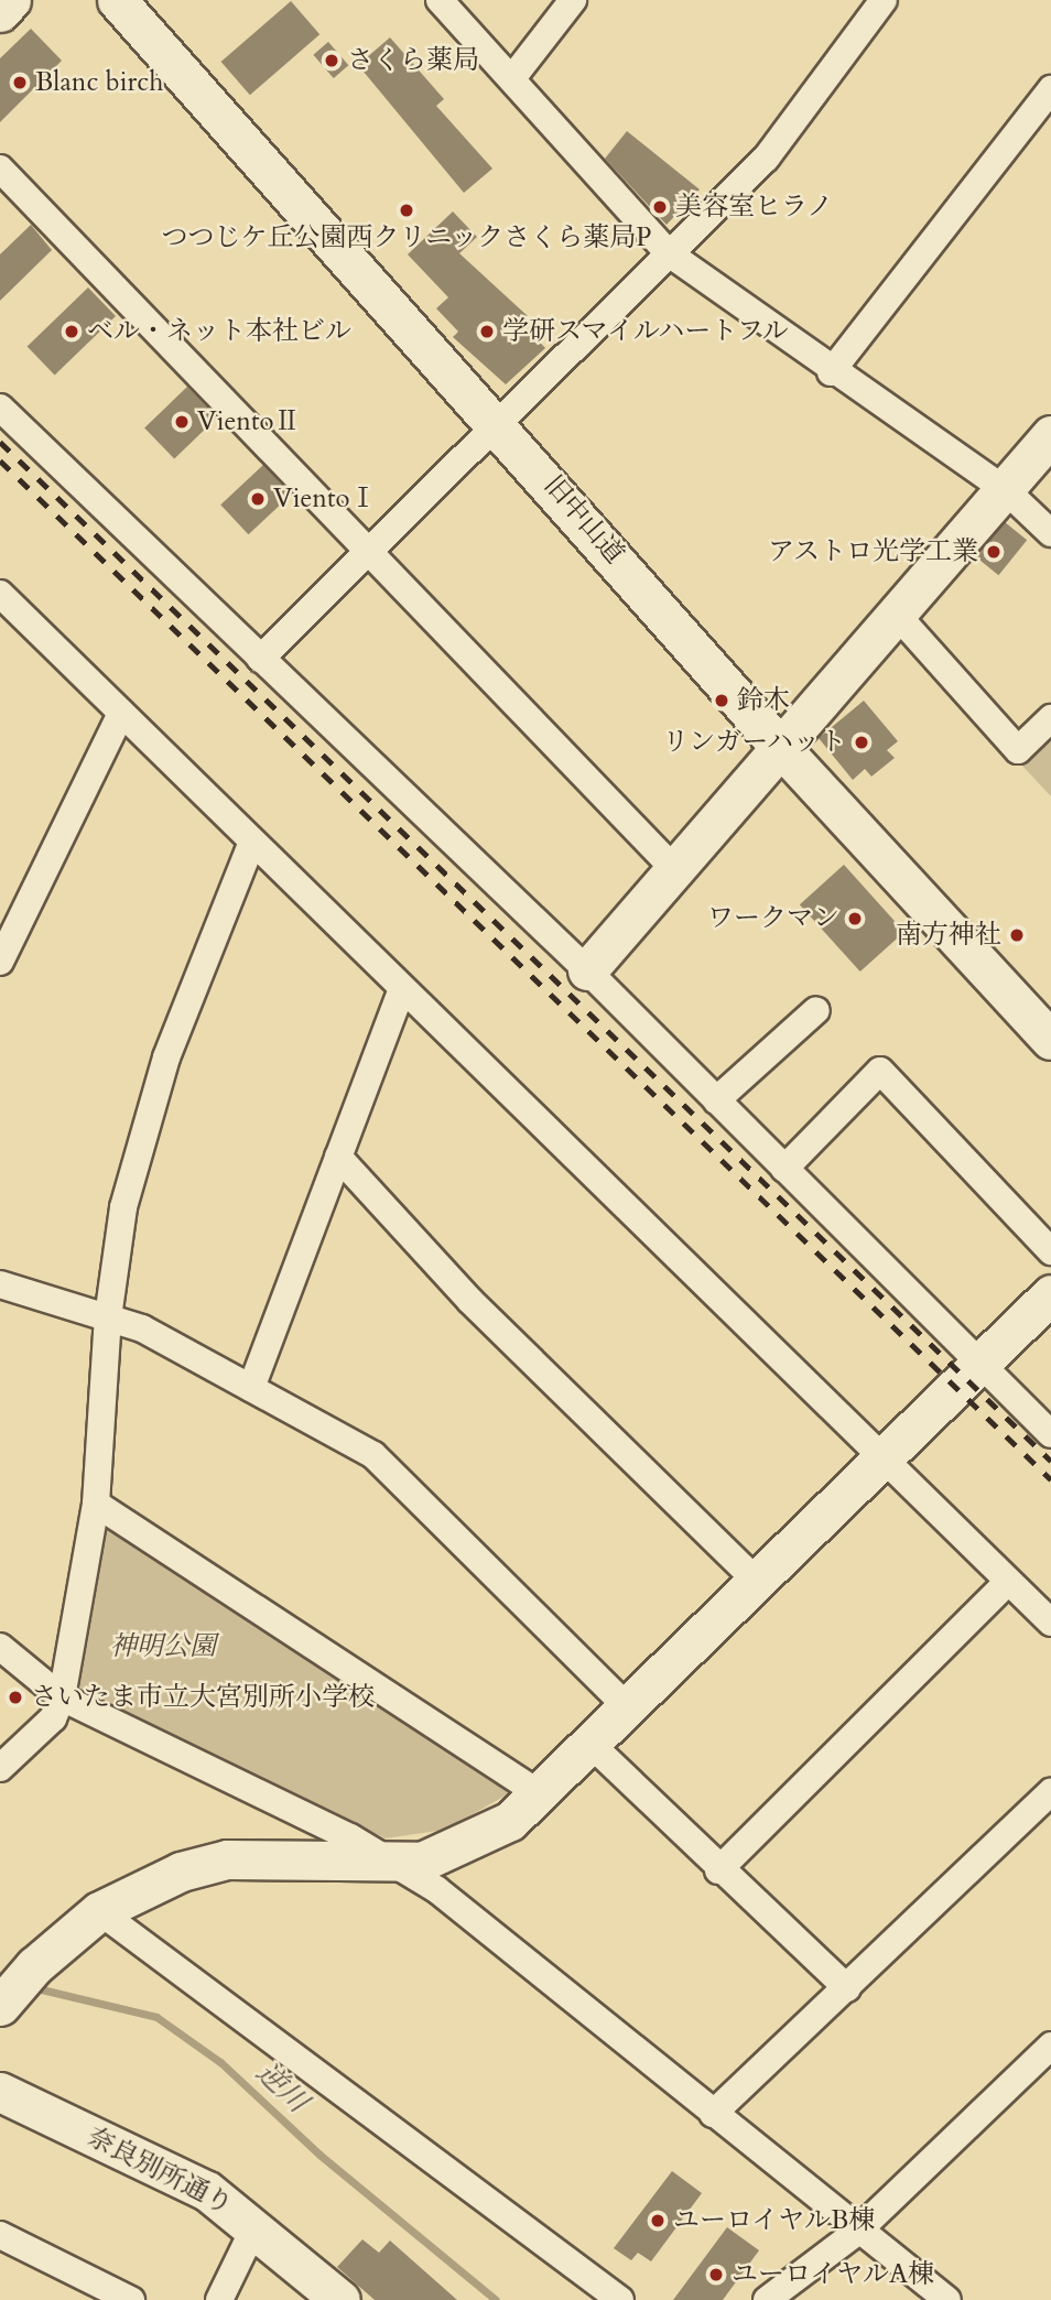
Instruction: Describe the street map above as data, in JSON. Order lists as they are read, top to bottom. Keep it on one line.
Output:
{"streets":{"street":["旧中山道","奈良別所通り"]},"water":["逆川"],"parks":["神明公園"],"places":["さくら薬局","Blanc birch","美容室ヒラノ","つつじケ丘公園西クリニックさくら薬局P","ベル・ネット本社ビル","学研スマイルハートフル","VientoⅡ","VientoⅠ","アストロ光学工業","鈴木","リンガーハット","ワークマン","南方神社","さいたま市立大宮別所小学校","ユーロイヤルB棟","ユーロイヤルA棟"]}
